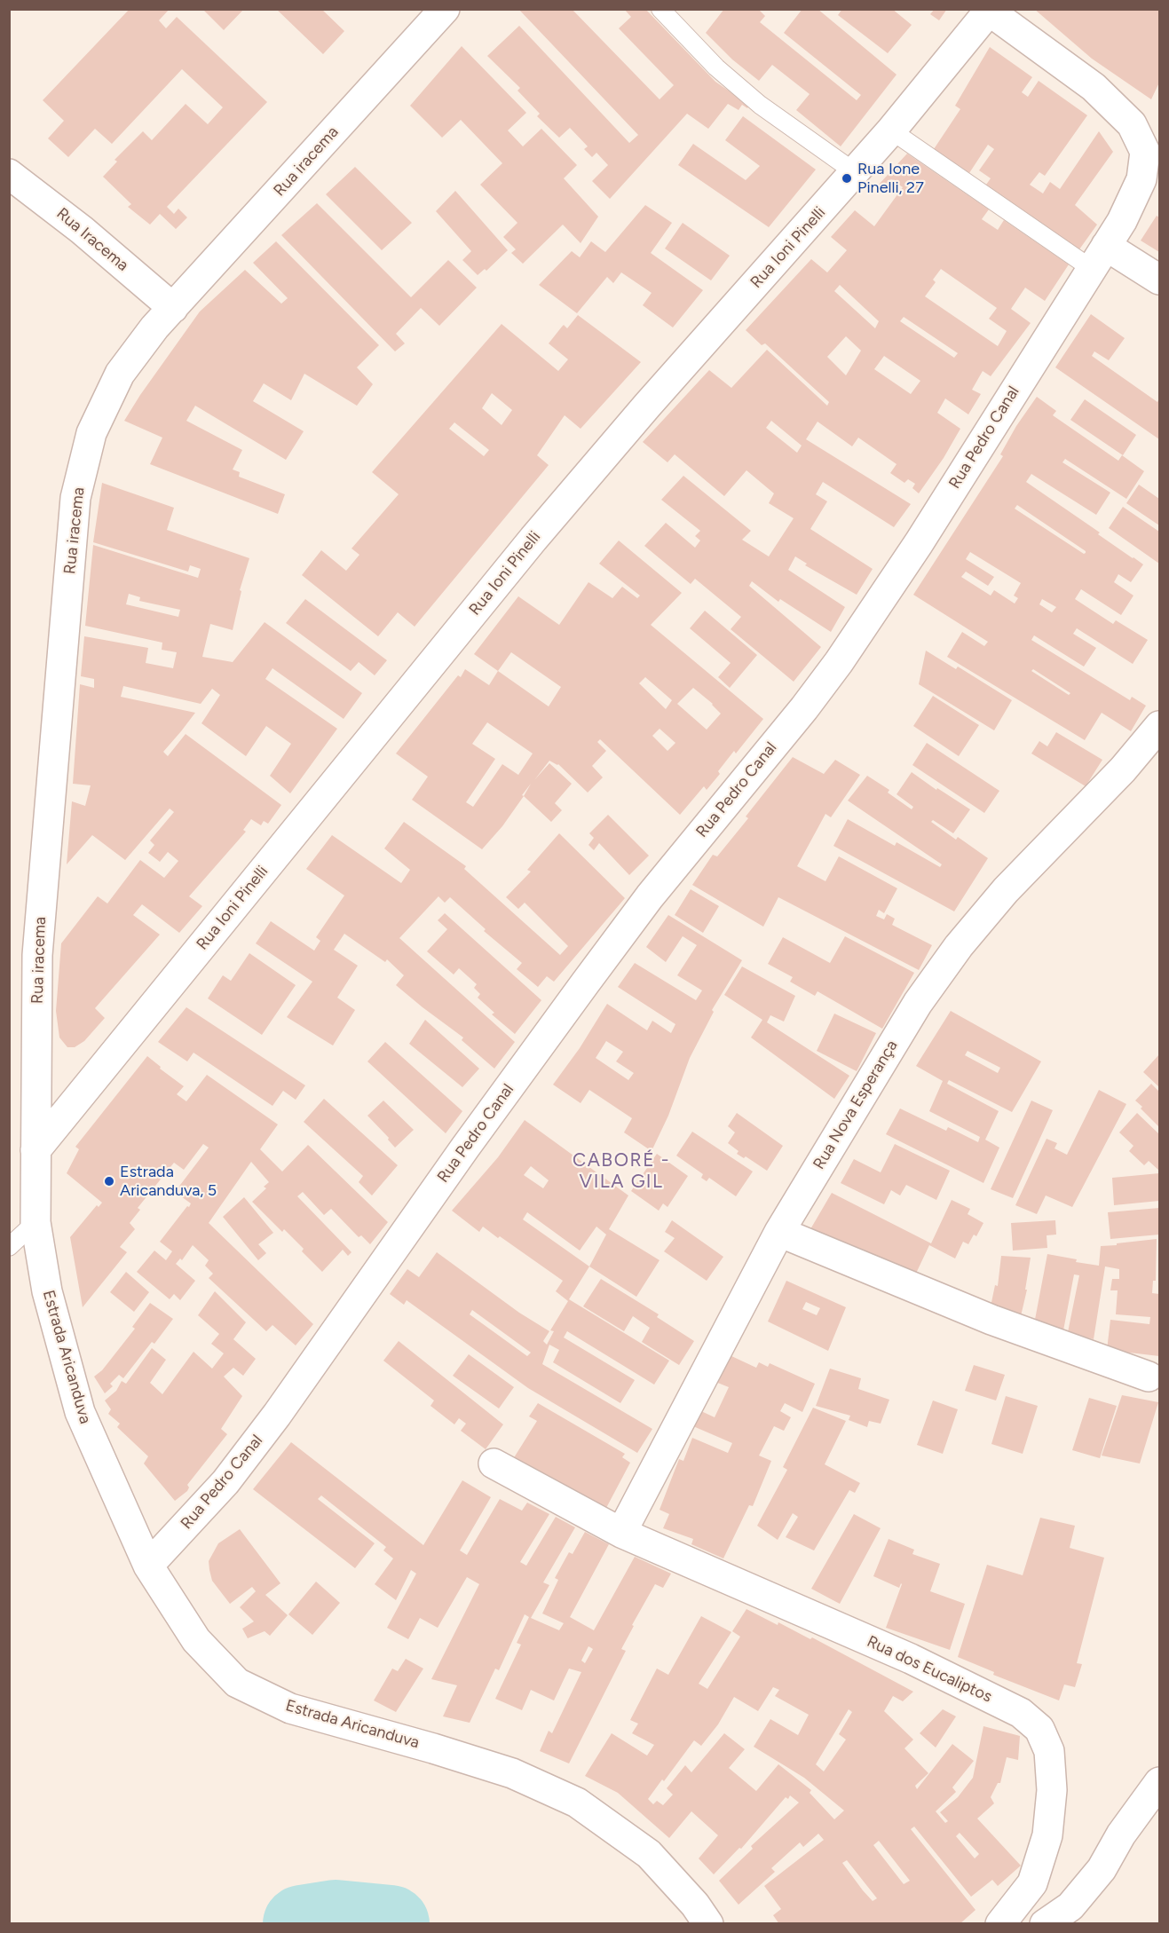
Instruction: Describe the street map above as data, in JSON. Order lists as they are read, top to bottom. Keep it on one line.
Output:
{"streets":{"street":["Rua iracema","Rua Iracema","Rua Ioni Pinelli","Rua Pedro Canal","Rua Nova Esperança","Estrada Aricanduva","Rua dos Eucaliptos"]},"crossings":[["Rua iracema","Rua Iracema"],["Rua iracema","Rua Ioni Pinelli"],["Rua iracema","Estrada Aricanduva"],["Rua Ioni Pinelli","Rua Pedro Canal"],["Rua Ioni Pinelli","Estrada Aricanduva"],["Rua Pedro Canal","Estrada Aricanduva"],["Rua Nova Esperança","Rua dos Eucaliptos"]],"districts":["CABORÉ - VILA GIL"],"places":["Rua Ione Pinelli, 27","Estrada Aricanduva, 5"]}
